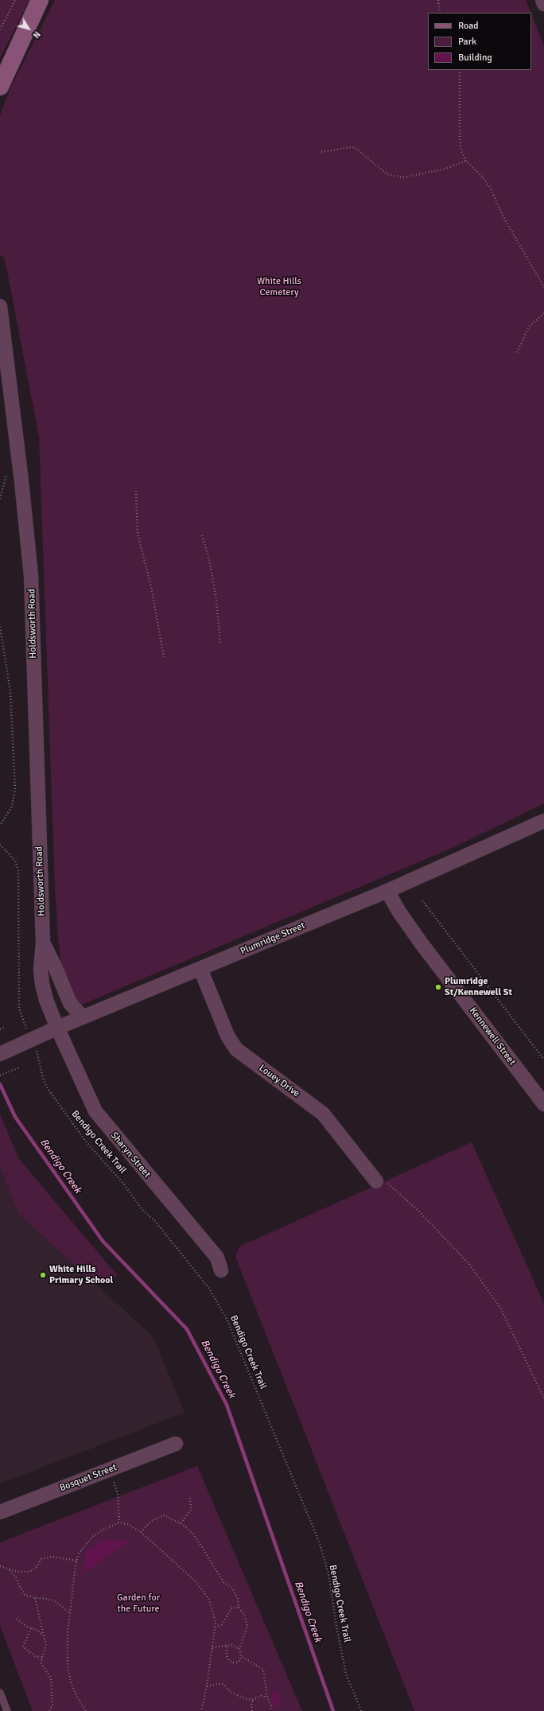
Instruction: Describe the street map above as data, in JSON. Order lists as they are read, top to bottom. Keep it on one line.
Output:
{"streets":{"street":["Holdsworth Road","Plumridge Street","Kennewell Street","Louey Drive","Sharyn Street","Bosquet Street"],"path":["Bendigo Creek Trail"]},"crossings":[["Holdsworth Road","Plumridge Street"],["Holdsworth Road","Sharyn Street"],["Plumridge Street","Kennewell Street"],["Plumridge Street","Louey Drive"],["Plumridge Street","Sharyn Street"]],"water":["Bendigo Creek"],"parks":["White Hills Cemetery","Garden for the Future"],"places":["Plumridge St/Kennewell St","White Hills Primary School"],"legend":["Road","Park","Building"],"north":"bottom right"}
